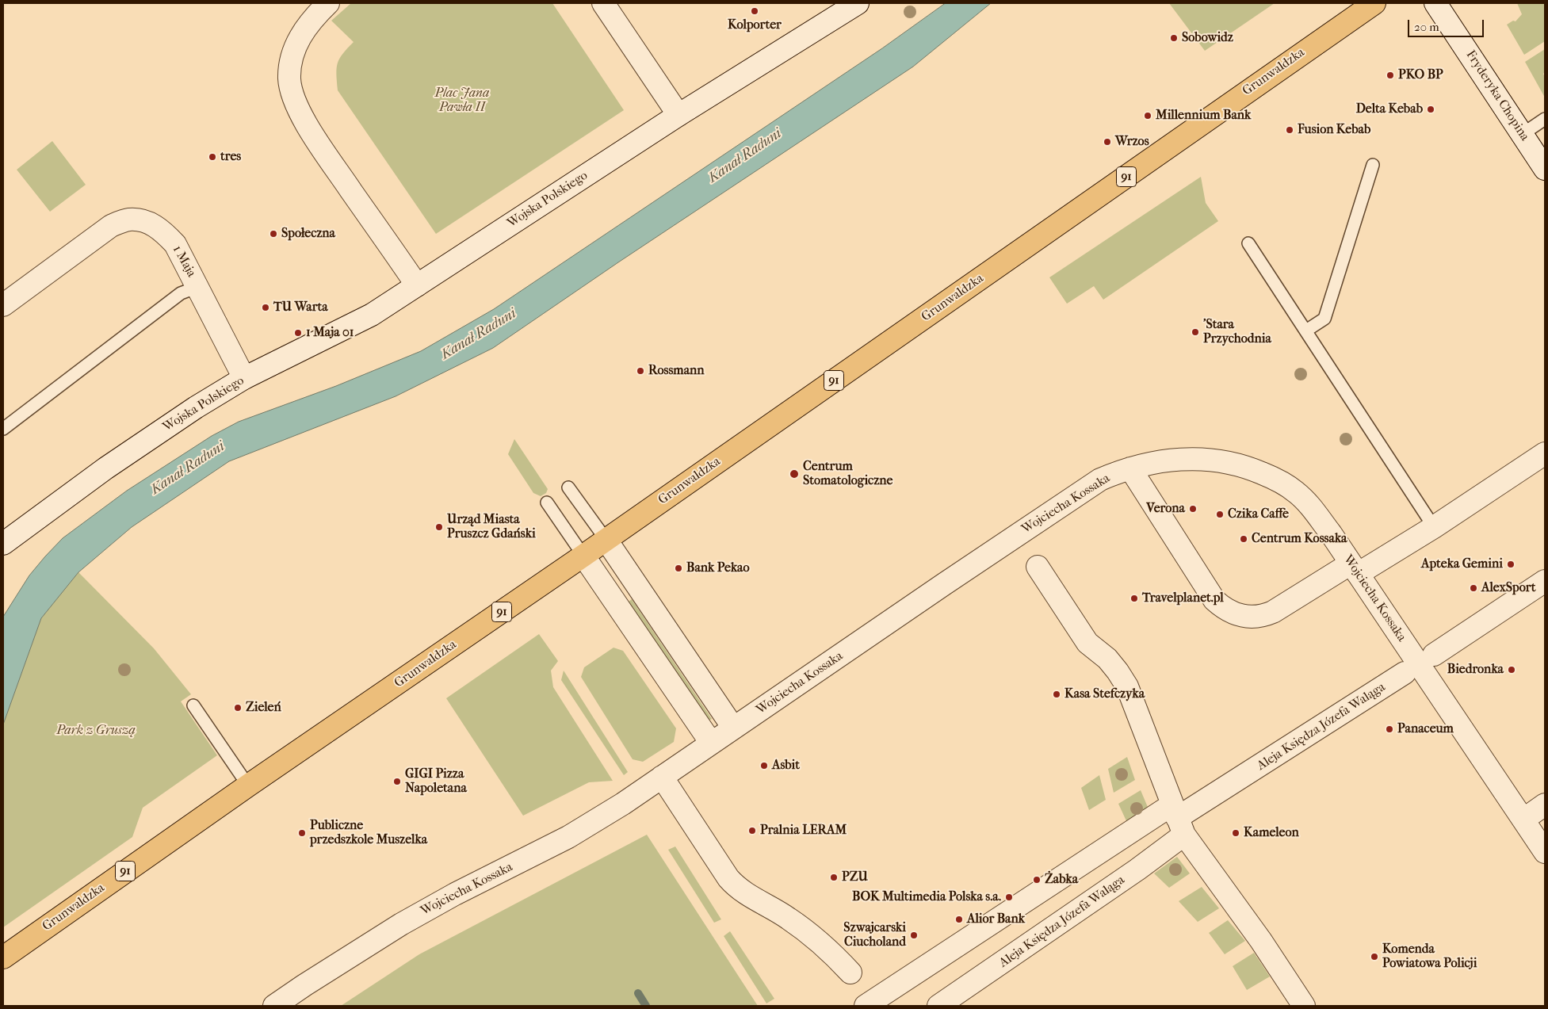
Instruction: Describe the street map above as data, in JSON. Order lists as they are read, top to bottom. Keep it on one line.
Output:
{"streets":{"main road":["Grunwaldzka","91"],"street":["Fryderyka Chopina","Wojska Polskiego","1 Maja","Wojciecha Kossaka","Aleja Księdza Józefa Waląga"]},"crossings":[["Wojska Polskiego","1 Maja"]],"water":["Kanał Raduni"],"parks":["Plac Jana Pawła II","Park z Gruszą"],"places":["Kolporter","Sobowidz","PKO BP","Delta Kebab","Millennium Bank","Fusion Kebab","Wrzos","tres","Społeczna","TU Warta","'Stara Przychodnia","1 Maja 01","Rossmann","Centrum Stomatologiczne","Verona","Czika Caffe","Urząd Miasta Pruszcz Gdański","Centrum Kossaka","Apteka Gemini","Bank Pekao","AlexSport","Travelplanet.pl","Biedronka","Kasa Stefczyka","Zieleń","Panaceum","Asbit","GIGI Pizza Napoletana","Pralnia LERAM","Publiczne przedszkole Muszelka","Kameleon","PZU","Żabka","BOK Multimedia Polska s.a.","Alior Bank","Szwajcarski Ciucholand","Komenda Powiatowa Policji"],"scale_bar":"20 m"}
